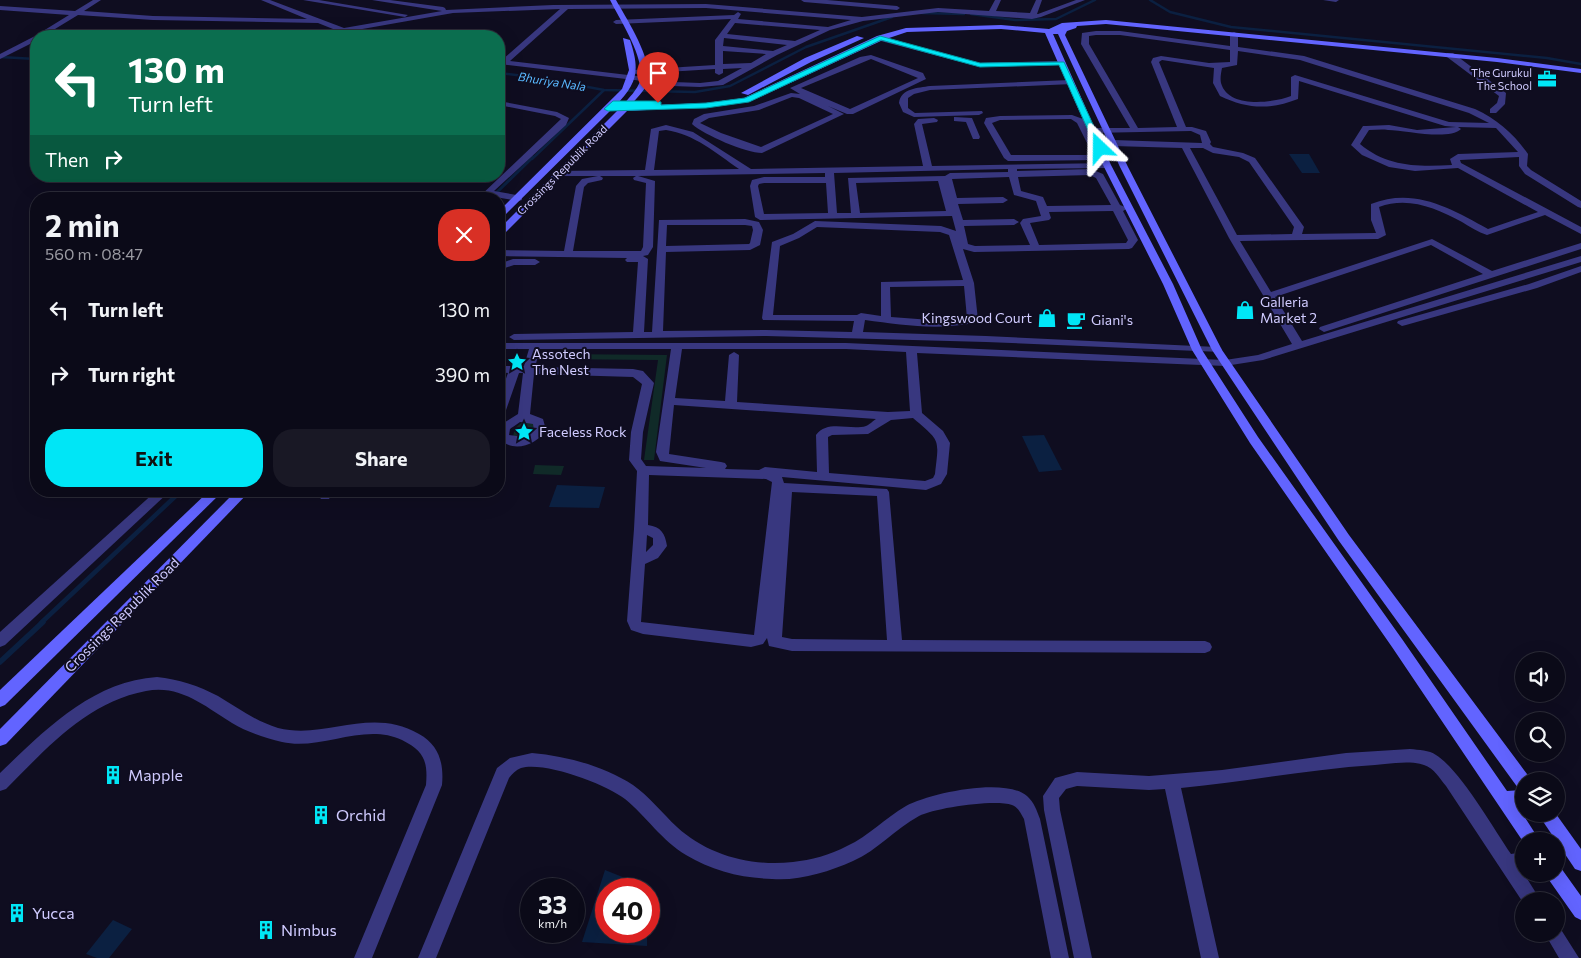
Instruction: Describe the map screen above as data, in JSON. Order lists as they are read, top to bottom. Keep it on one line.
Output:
{"streets":{"street":["Crossings Republik Road"]},"water":["Bhuriya Nala"],"places":{"office":["The Gurukul The School"],"shop":["Galleria Market 2","Kingswood Court"],"cafe":["Giani's"],"place":["Assotech The Nest","Faceless Rock"],"building":["Mapple","Orchid","Yucca","Nimbus"]},"page":{"turn":["130 m","Turn left"],"then":"Then","heading":["2 min","560 m · 08:47"],"list":[{"name":"Turn left","value":"130 m"},{"name":"Turn right","value":"390 m"}],"buttons":["Exit","Share"],"map_buttons":["+","−"],"speed":"33 km/h","limit":"40"}}
